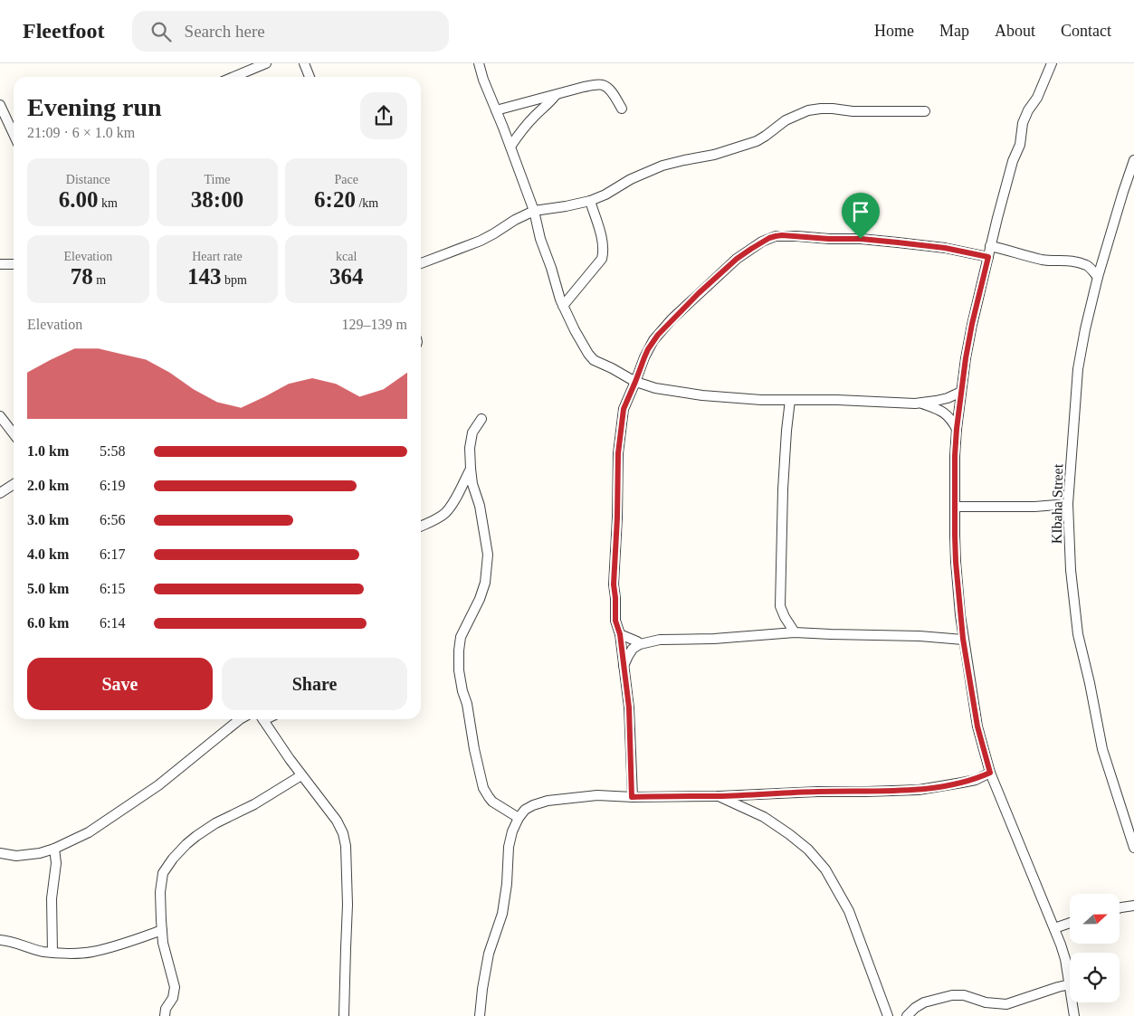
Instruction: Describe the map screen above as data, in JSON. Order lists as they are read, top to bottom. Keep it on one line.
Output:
{"streets":{"street":["KIbaha Street"]},"north":"right","page":{"header":"Fleetfoot","search":"Search here","nav":["Home","Map","About","Contact"],"heading":["Evening run","21:09 · 6 × 1.0 km"],"stats":[["Distance","6.00 km"],["Time","38:00"],["Pace","6:20 /km"],["Elevation","78 m"],["Heart rate","143 bpm"],["kcal","364"]],"chart":["Elevation","129–139 m"],"list":[{"name":"1.0 km","note":"5:58"},{"name":"2.0 km","note":"6:19"},{"name":"3.0 km","note":"6:56"},{"name":"4.0 km","note":"6:17"},{"name":"5.0 km","note":"6:15"},{"name":"6.0 km","note":"6:14"}],"buttons":["Save","Share"]}}
